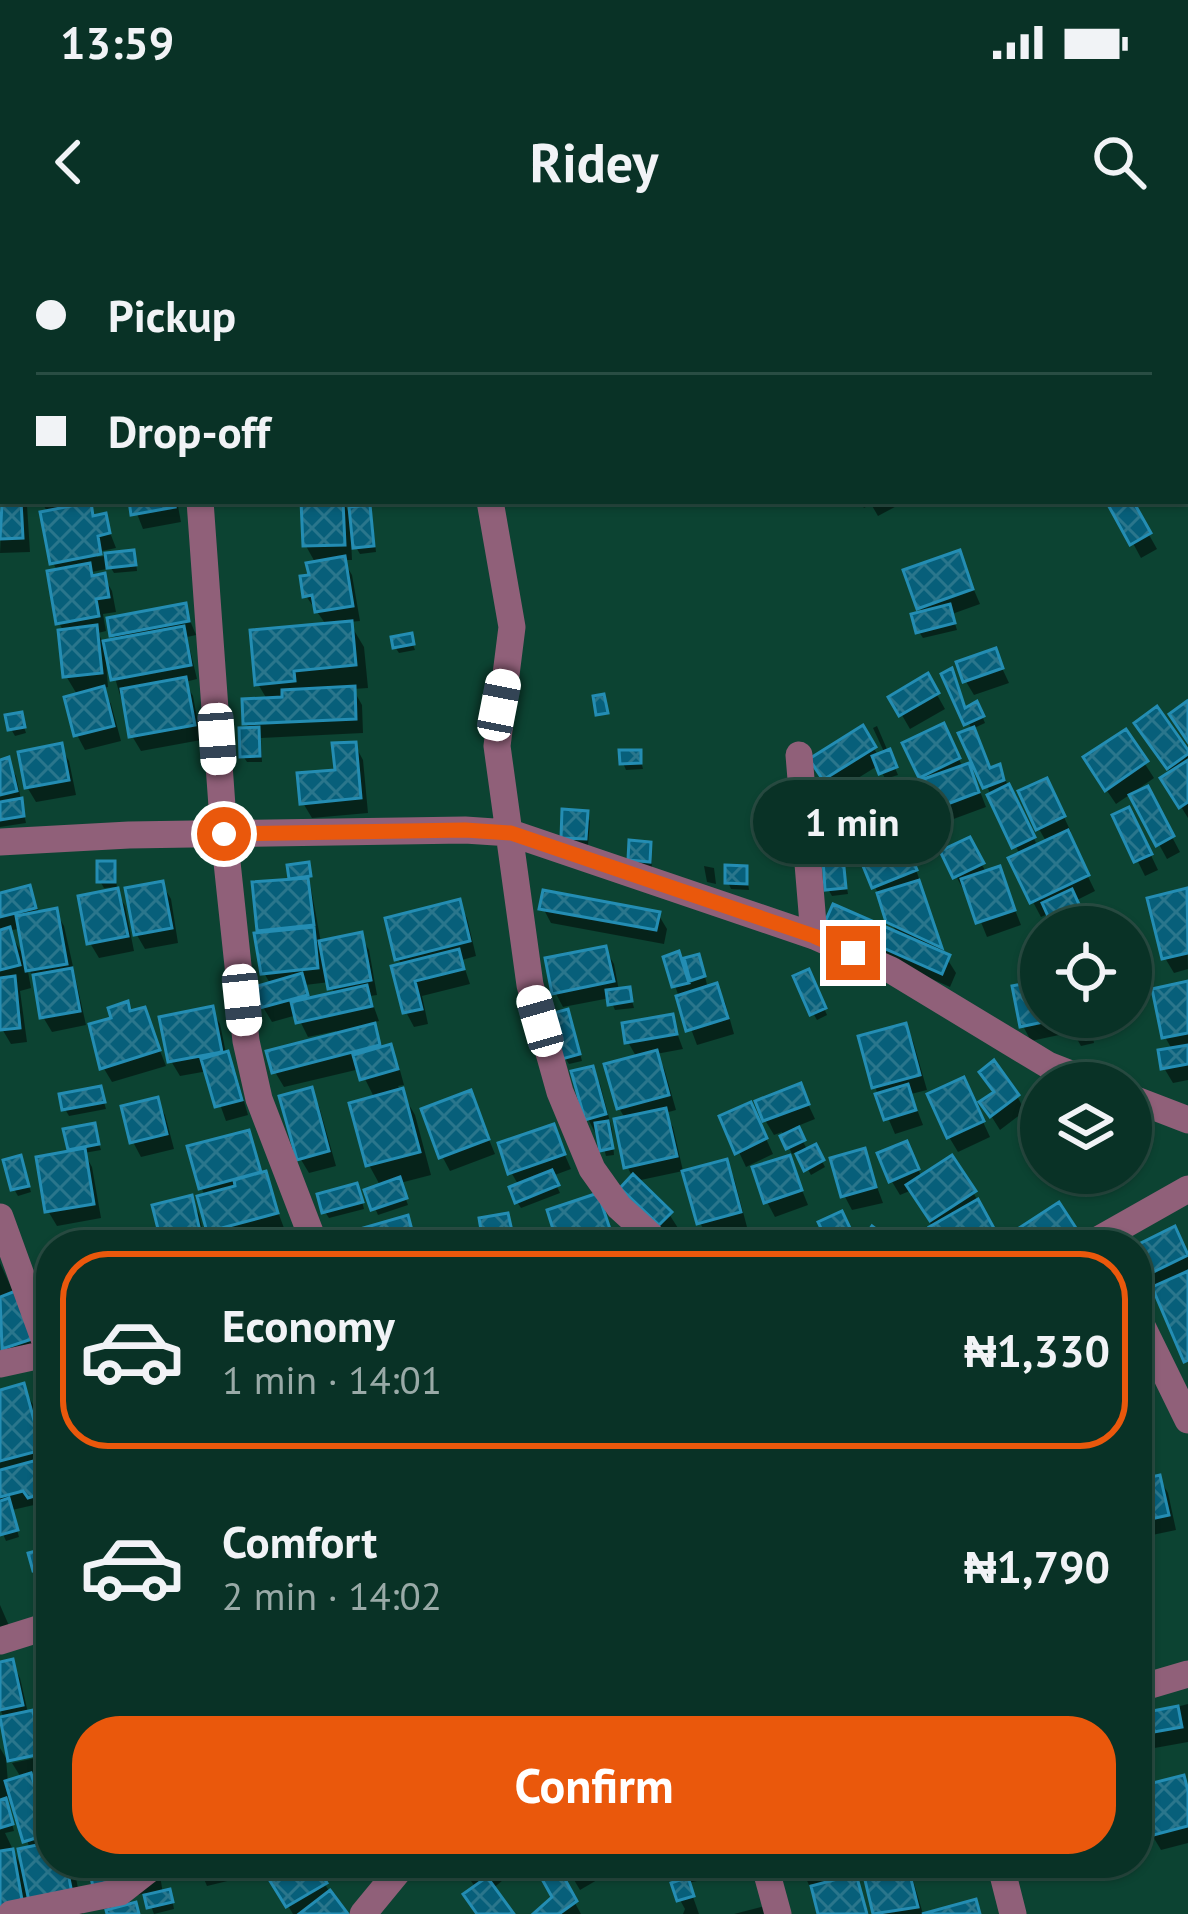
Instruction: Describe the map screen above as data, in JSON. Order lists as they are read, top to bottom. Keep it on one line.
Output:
{"page":{"status":"13:59","header":"Ridey","banner":["Pickup","Drop-off"],"bubble":"1 min","list":[{"name":"Economy","note":"1 min · 14:01","value":"₦1,330"},{"name":"Comfort","note":"2 min · 14:02","value":"₦1,790"}],"buttons":"Confirm"}}
